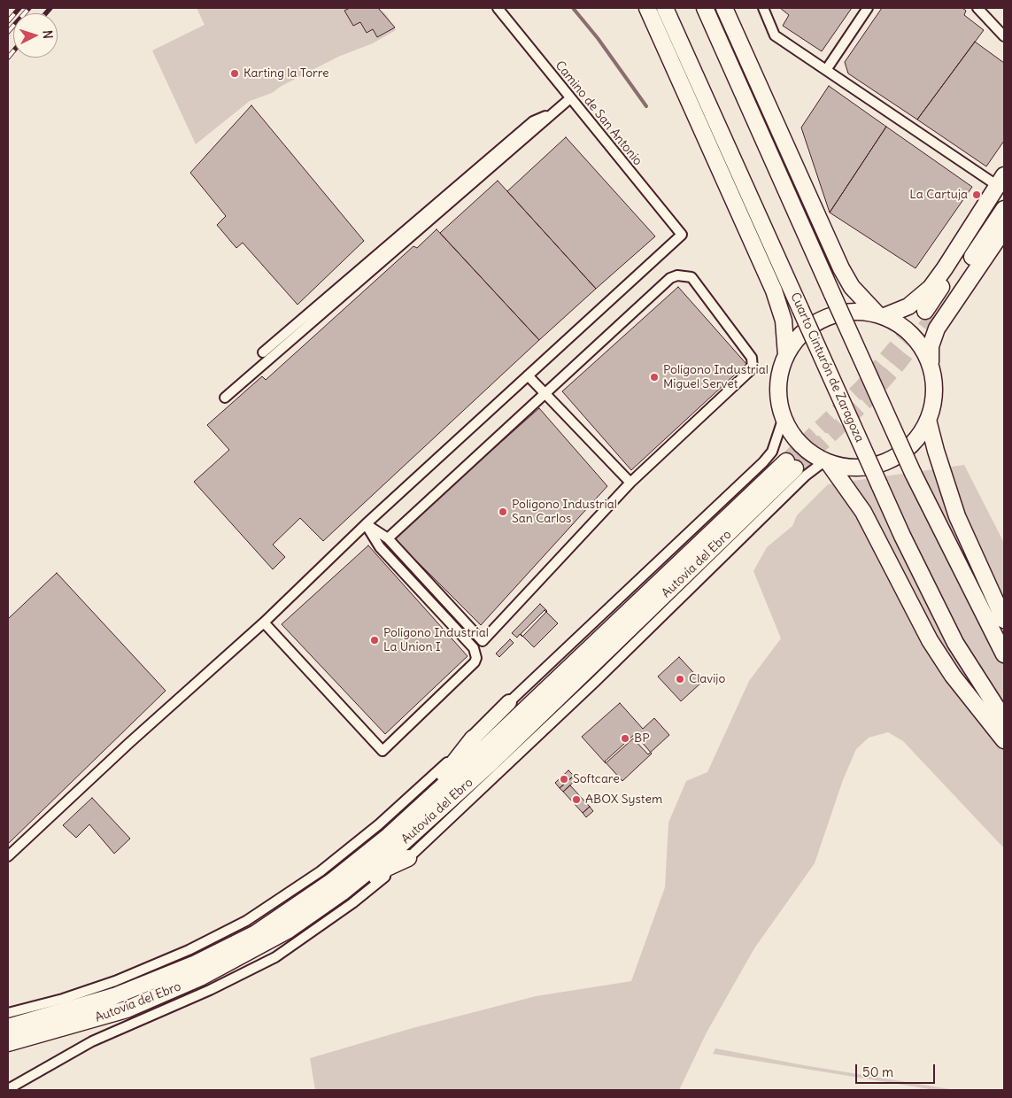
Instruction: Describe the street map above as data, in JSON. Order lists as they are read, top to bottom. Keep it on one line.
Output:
{"streets":{"highway":["Cuarto Cinturón de Zaragoza","Autovía del Ebro"],"street":["Camino de San Antonio"]},"places":["Karting la Torre","La Cartuja","Polígono Industrial Miguel Servet","Polígono Industrial San Carlos","Polígono Industrial La Union I","Clavijo","BP","Softcare","ABOX System"],"scale_bar":"50 m","north":"right"}
